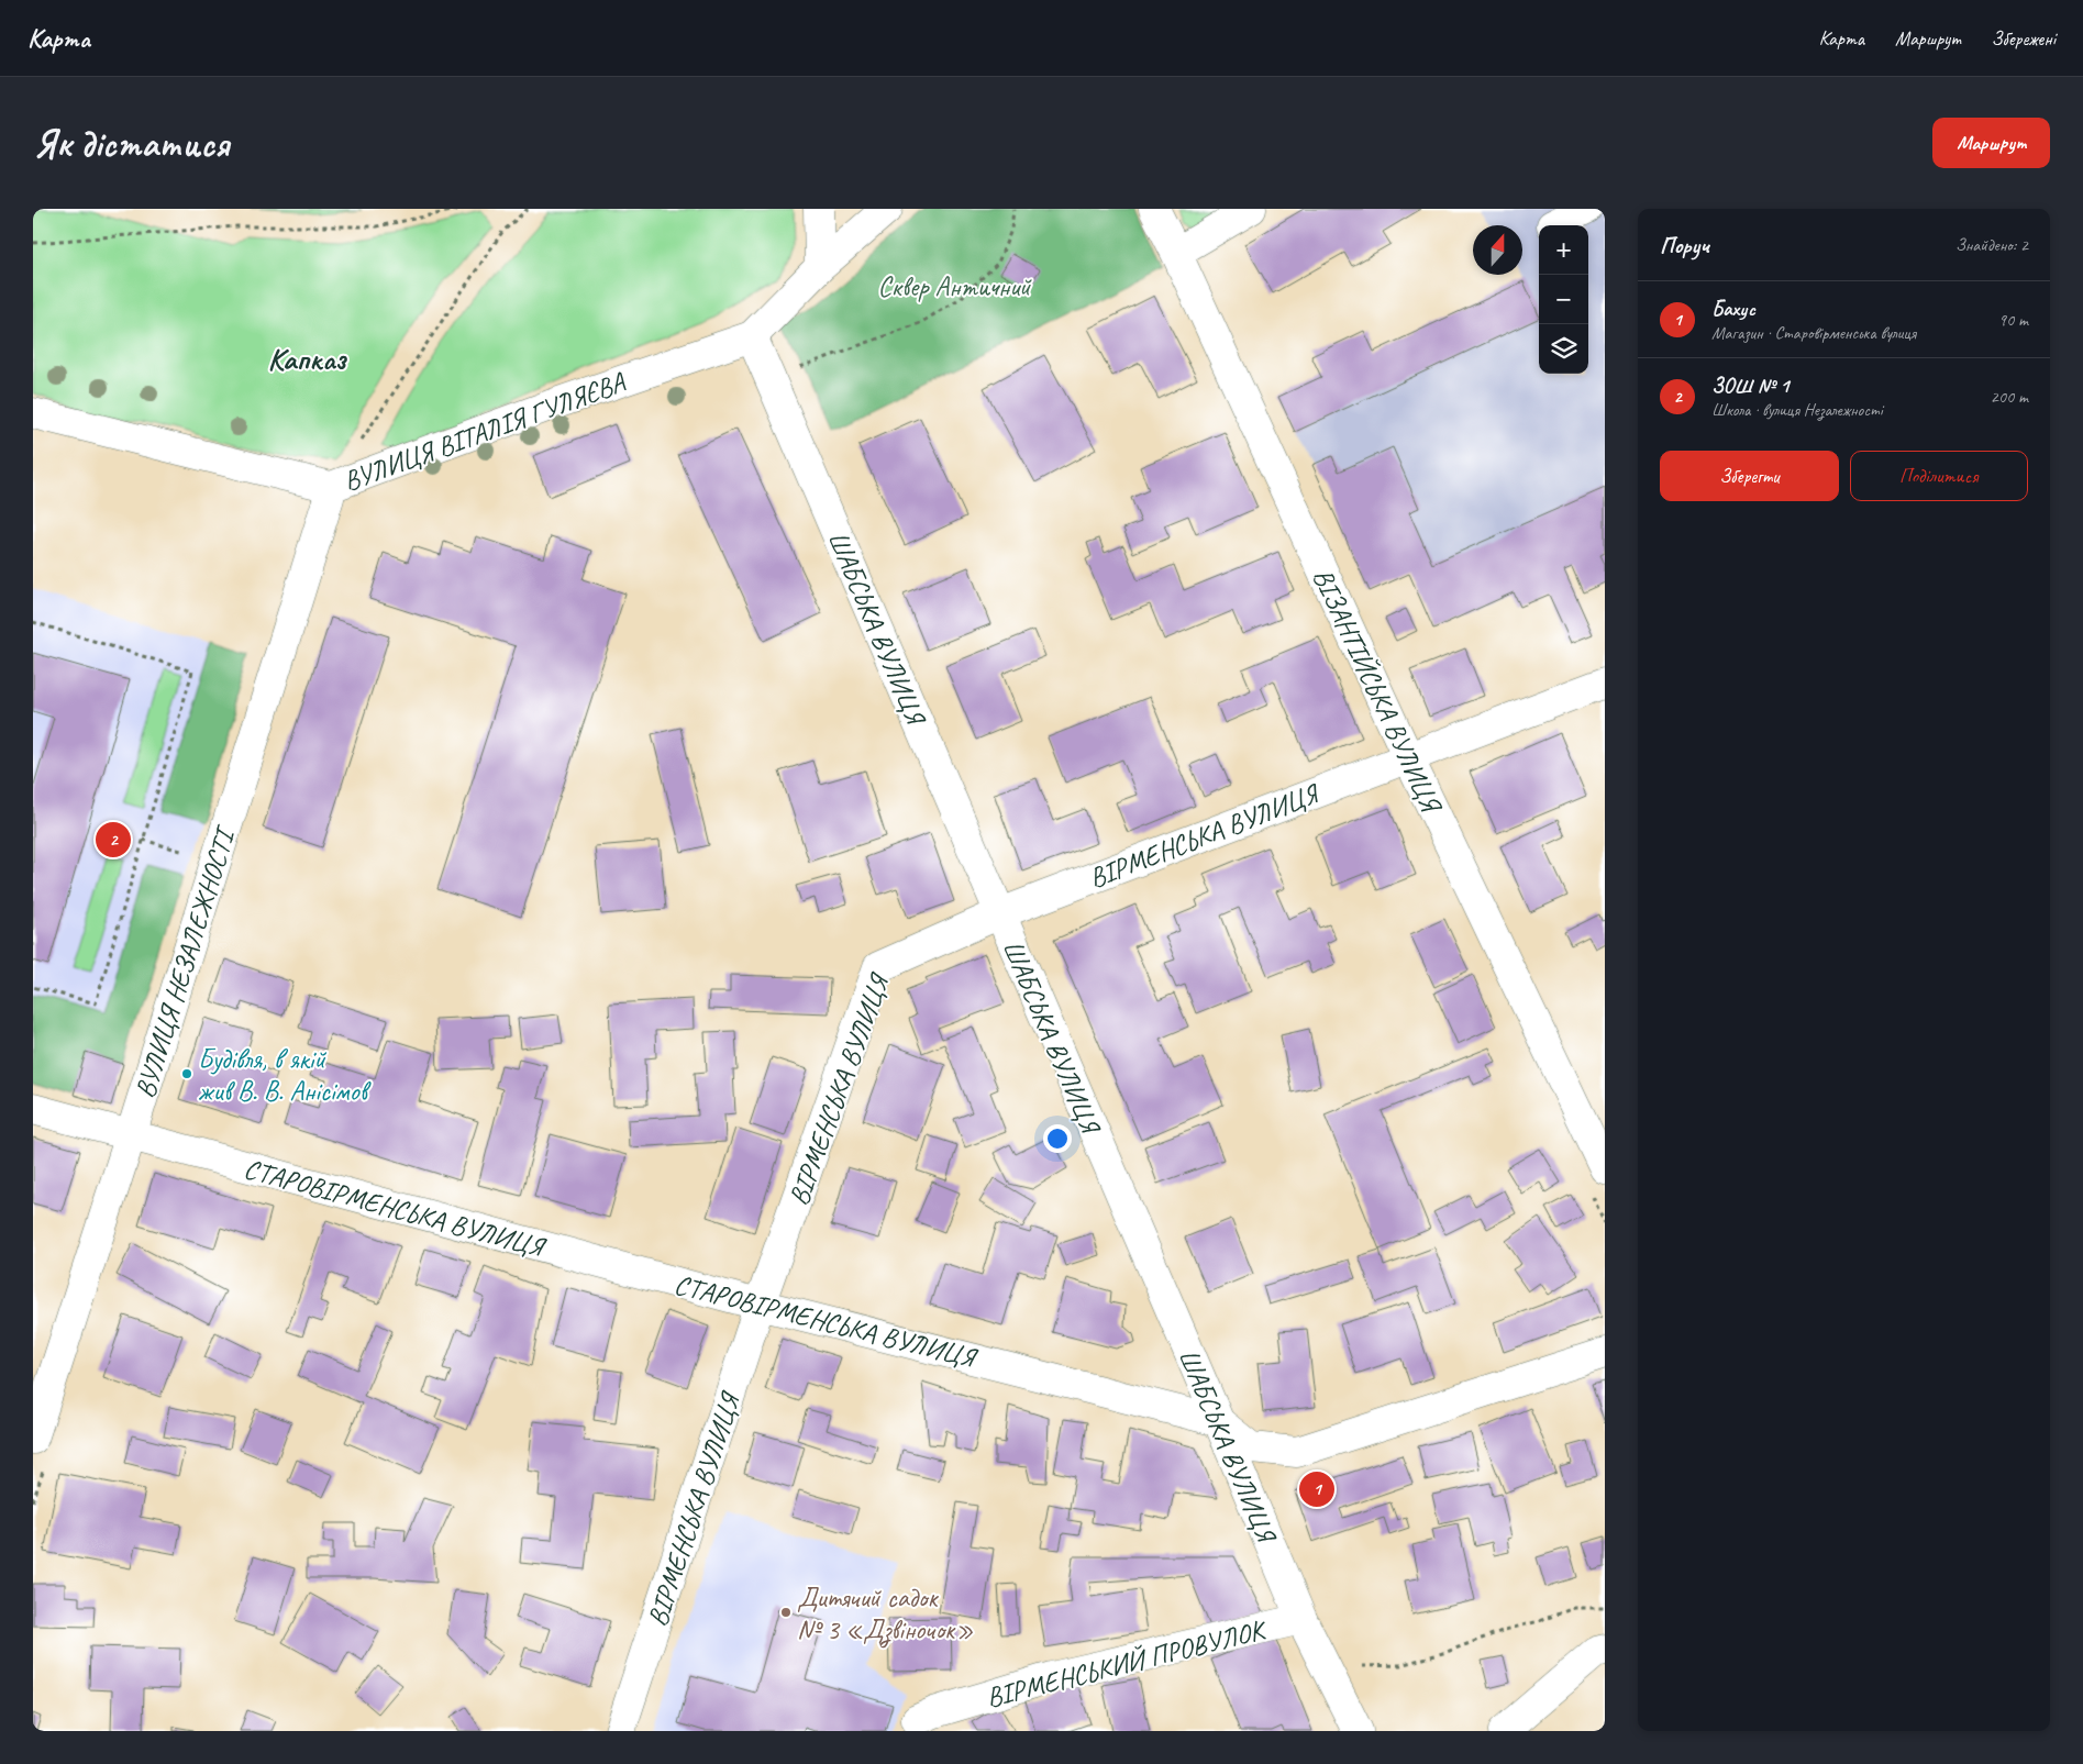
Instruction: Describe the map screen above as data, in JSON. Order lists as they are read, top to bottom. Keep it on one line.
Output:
{"streets":{"street":["ВУЛИЦЯ ВІТАЛІЯ ГУЛЯЄВА","ШАБСЬКА ВУЛИЦЯ","ВІЗАНТІЙСЬКА ВУЛИЦЯ","ВІРМЕНСЬКА ВУЛИЦЯ","ВУЛИЦЯ НЕЗАЛЕЖНОСТІ","СТАРОВІРМЕНСЬКА ВУЛИЦЯ","ВІРМЕНСЬКИЙ ПРОВУЛОК"]},"crossings":[["ВУЛИЦЯ ВІТАЛІЯ ГУЛЯЄВА","ШАБСЬКА ВУЛИЦЯ"],["ВУЛИЦЯ ВІТАЛІЯ ГУЛЯЄВА","ВУЛИЦЯ НЕЗАЛЕЖНОСТІ"],["ШАБСЬКА ВУЛИЦЯ","ВІРМЕНСЬКА ВУЛИЦЯ"],["ШАБСЬКА ВУЛИЦЯ","СТАРОВІРМЕНСЬКА ВУЛИЦЯ"],["ШАБСЬКА ВУЛИЦЯ","ВІРМЕНСЬКИЙ ПРОВУЛОК"],["ВІЗАНТІЙСЬКА ВУЛИЦЯ","ВІРМЕНСЬКА ВУЛИЦЯ"],["ВІРМЕНСЬКА ВУЛИЦЯ","СТАРОВІРМЕНСЬКА ВУЛИЦЯ"],["ВУЛИЦЯ НЕЗАЛЕЖНОСТІ","СТАРОВІРМЕНСЬКА ВУЛИЦЯ"]],"districts":["Капказ"],"parks":["Сквер Античний"],"places":["Будівля, в якій жив В. В. Анісімов","Дитячий садок № 3 «Дзвіночок»"],"north":"top","page":{"header":"Карта","nav":["Карта","Маршрут","Збережені"],"buttons":["Маршрут",["Зберегти","Поділитися"]],"title":"Як дістатися","heading":["Поруч","Знайдено: 2"],"map_buttons":["+","−"],"list":[{"mark":"1","name":"Бахус","note":"Магазин · Старовірменська вулиця","value":"90 m"},{"mark":"2","name":"ЗОШ № 1","note":"Школа · вулиця Незалежності","value":"200 m"}],"pins":["2","1"]}}
